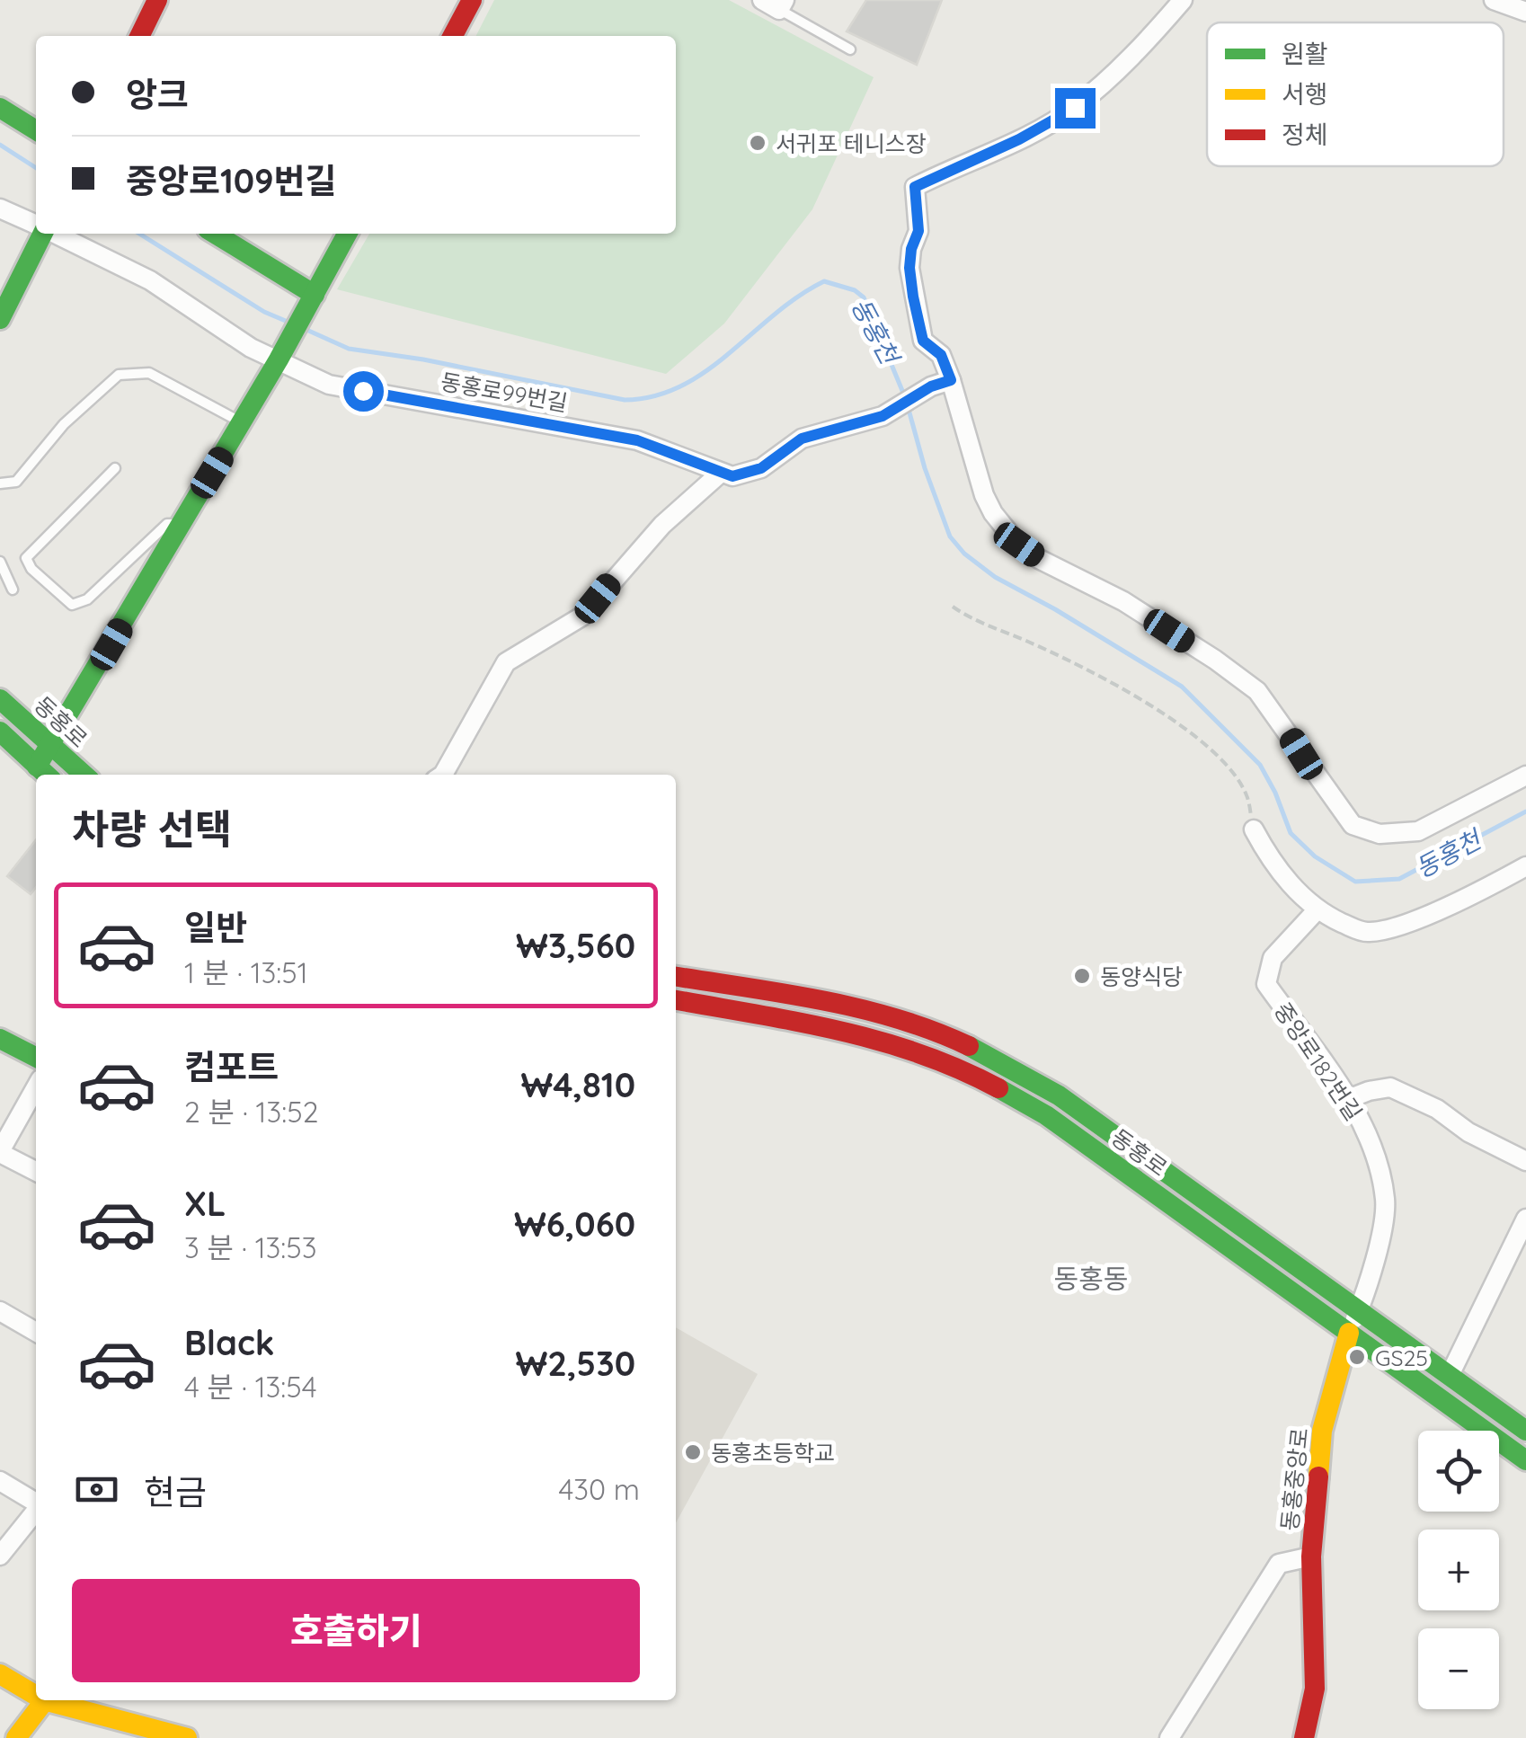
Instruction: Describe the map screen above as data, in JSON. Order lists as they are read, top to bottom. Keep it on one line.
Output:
{"streets":{"main road":["동홍로","동홍중앙로"],"street":["동홍로99번길","중앙로182번길"]},"crossings":[["동홍로","중앙로182번길"],["동홍로","동홍중앙로"],["중앙로182번길","동홍중앙로"]],"districts":["동홍동"],"water":["동홍천"],"places":["서귀포 테니스장","동양식당","GS25","동홍초등학교"],"legend":["원활","서행","정체"],"page":{"banner":["앙크","중앙로109번길"],"heading":"차량 선택","list":[{"name":"일반","note":"1 분 · 13:51","value":"₩3,560"},{"name":"컴포트","note":"2 분 · 13:52","value":"₩4,810"},{"name":"XL","note":"3 분 · 13:53","value":"₩6,060"},{"name":"Black","note":"4 분 · 13:54","value":"₩2,530"}],"map_buttons":["+","−"],"pay":["현금","430 m"],"buttons":"호출하기"}}
